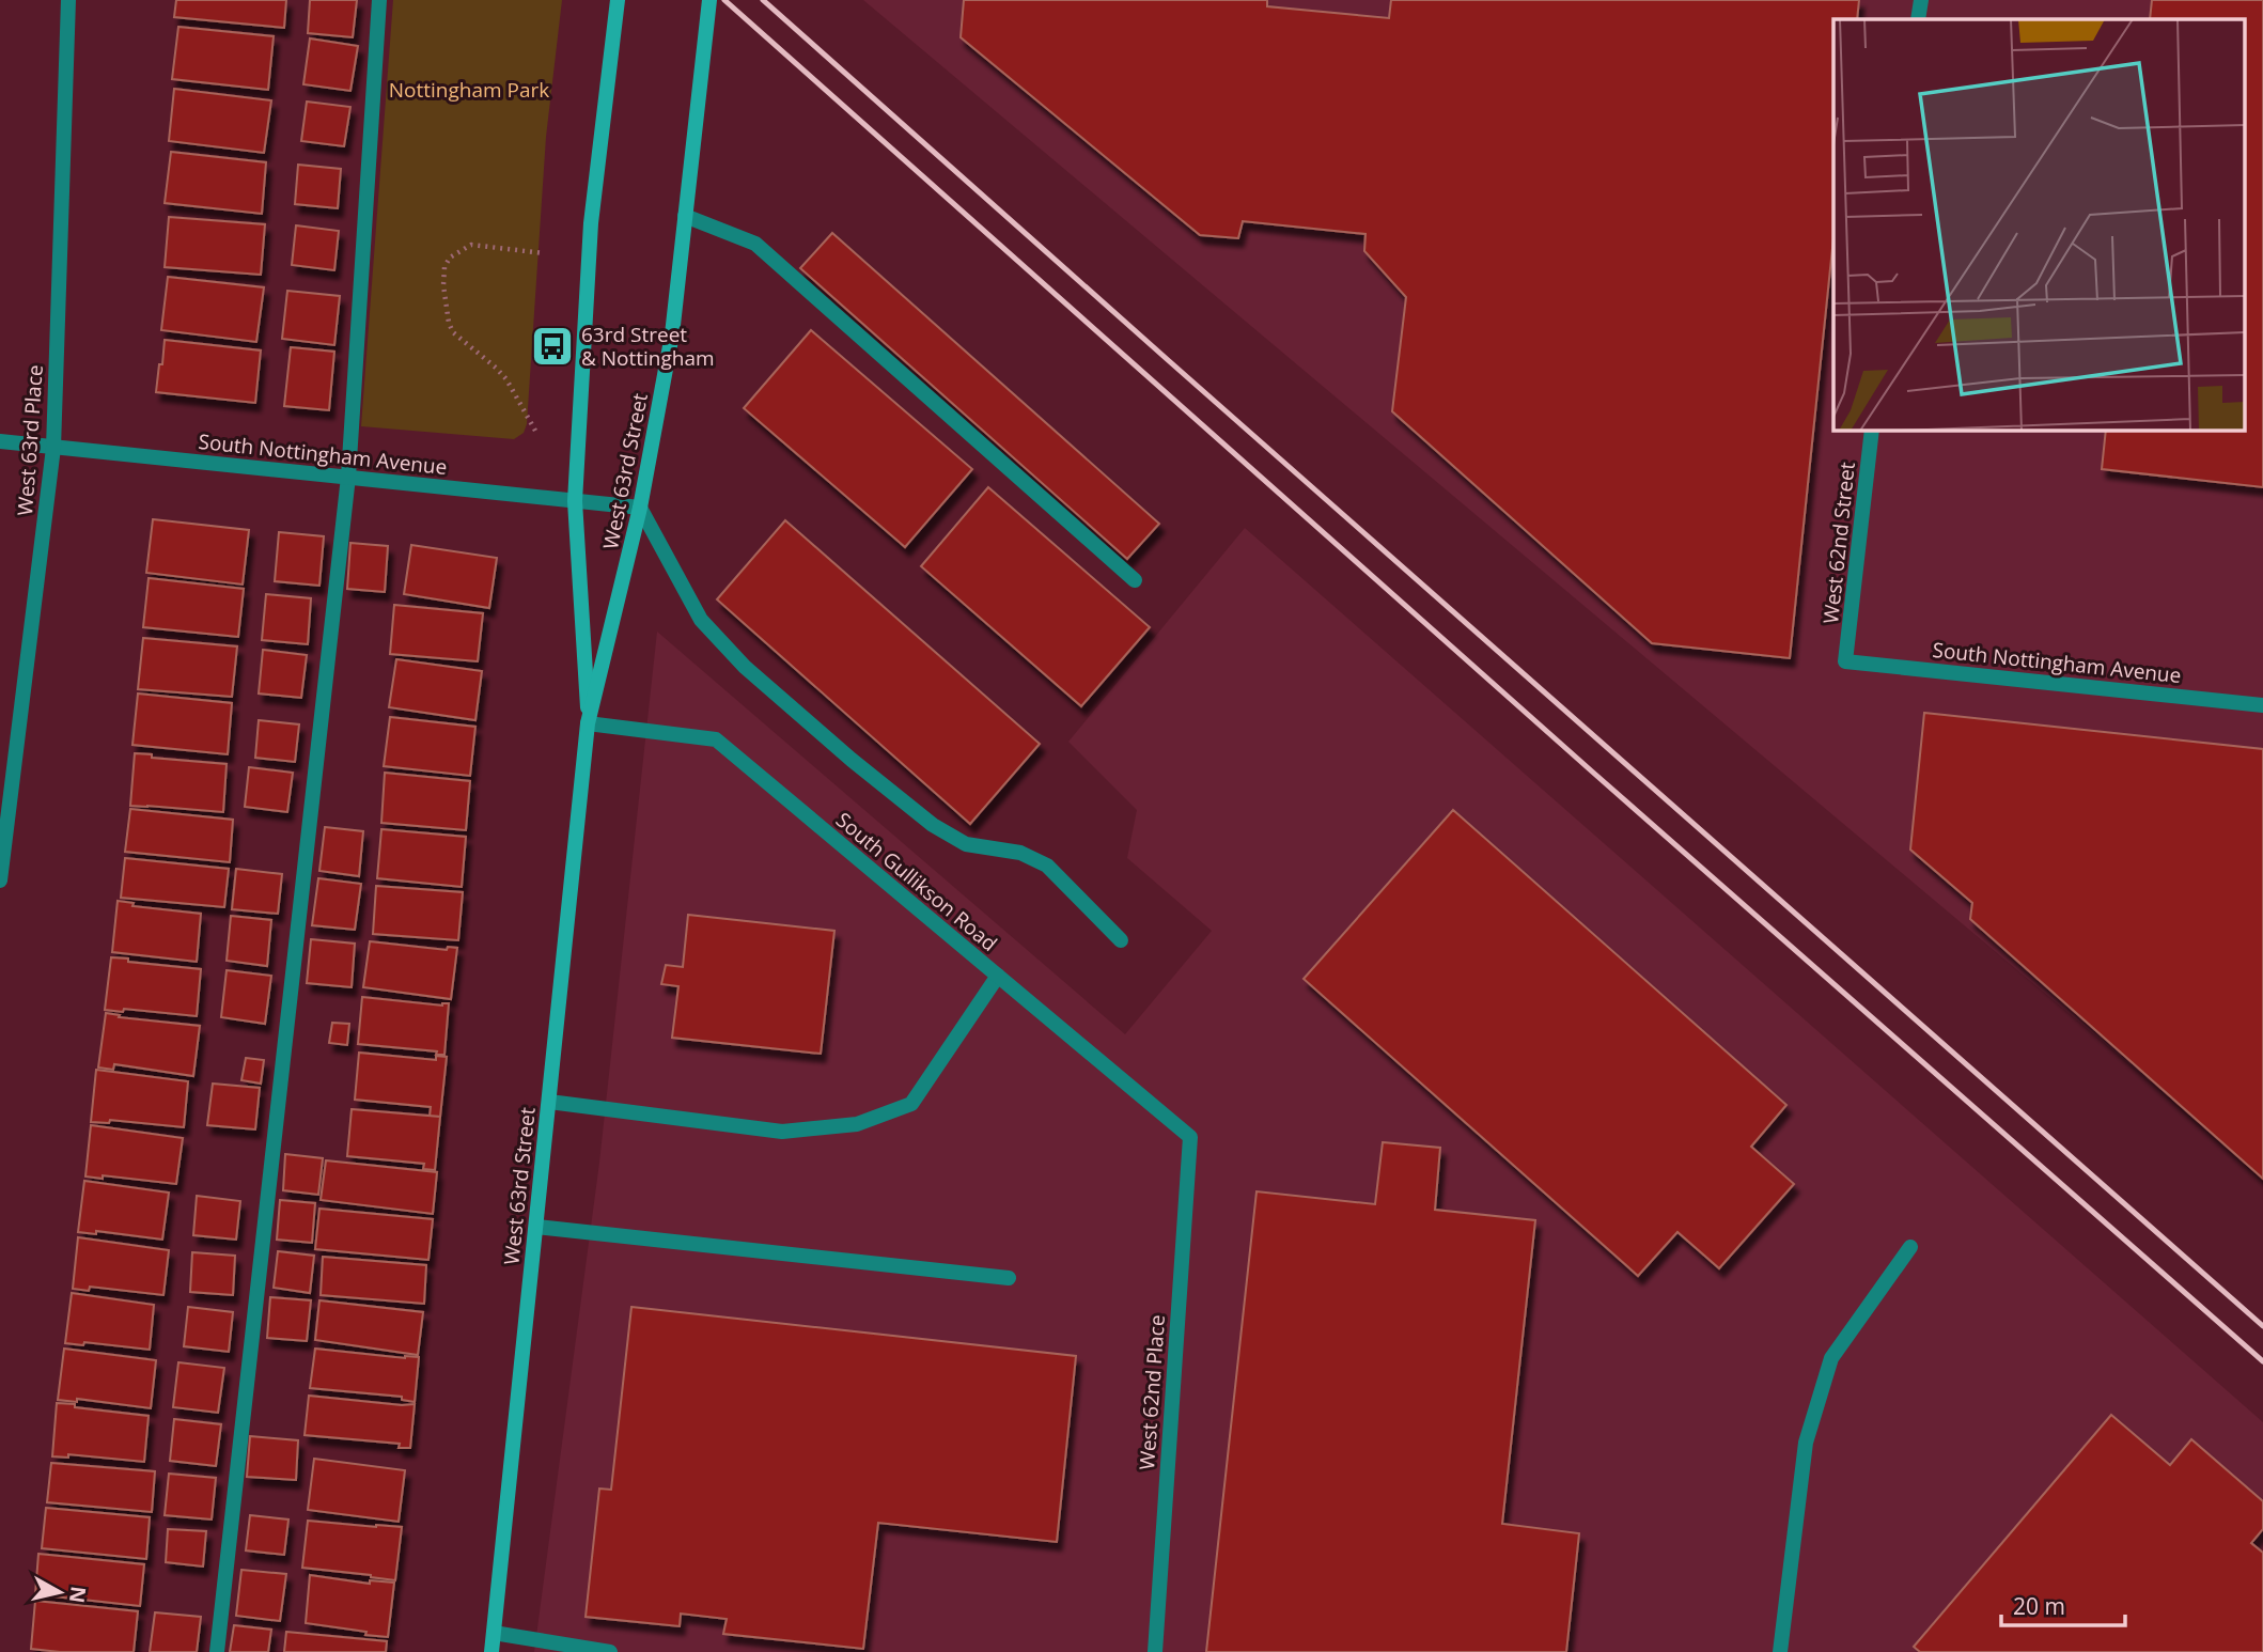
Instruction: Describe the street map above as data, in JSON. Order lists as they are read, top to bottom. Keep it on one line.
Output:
{"streets":{"main road":["West 63rd Street"],"street":["West 63rd Place","South Nottingham Avenue","West 62nd Street","South Gullikson Road","West 62nd Place"]},"crossings":[["West 63rd Place","South Nottingham Avenue"],["South Nottingham Avenue","West 63rd Street"],["South Nottingham Avenue","West 62nd Street"],["West 63rd Street","South Gullikson Road"],["South Gullikson Road","West 62nd Place"]],"parks":["Nottingham Park"],"places":{"bus stop":["63rd Street & Nottingham"]},"scale_bar":"20 m","north":"right"}
